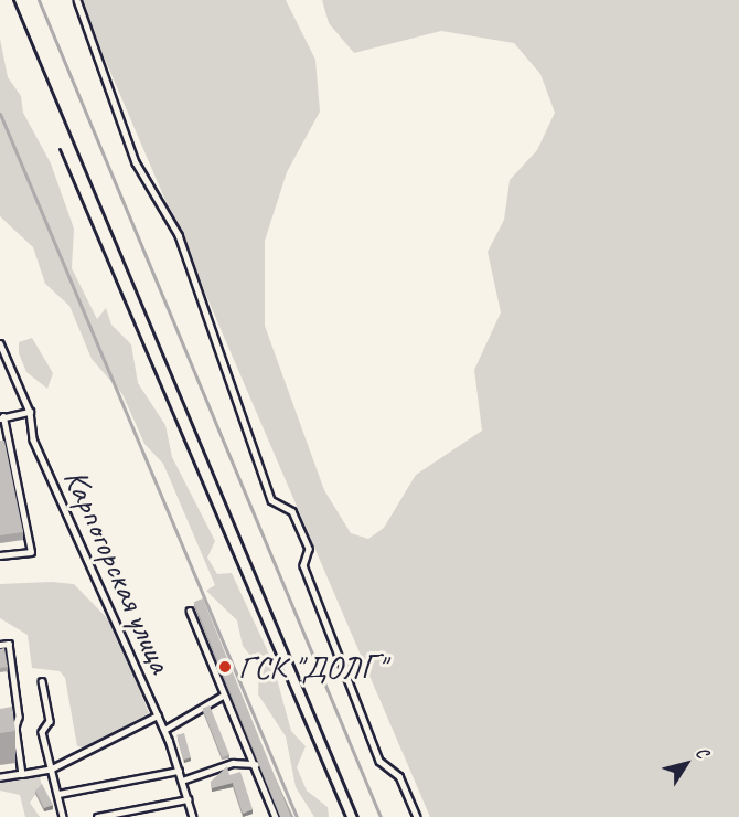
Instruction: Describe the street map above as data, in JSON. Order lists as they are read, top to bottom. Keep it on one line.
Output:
{"streets":{"lane":["Карпогорская улица"]},"places":["ГСК \"ДОЛГ\""],"north":"top right"}
